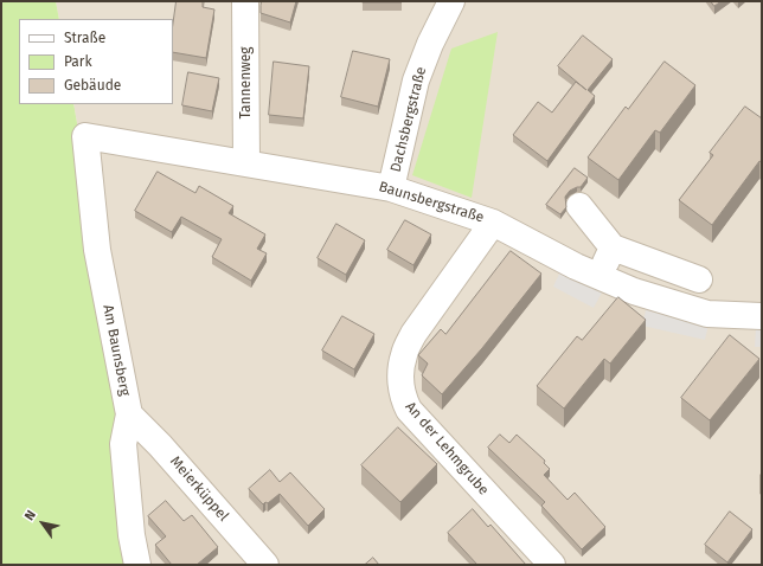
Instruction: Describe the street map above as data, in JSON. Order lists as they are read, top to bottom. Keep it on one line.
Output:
{"streets":{"street":["Tannenweg","Dachsbergstraße","Baunsbergstraße","Am Baunsberg","An der Lehmgrube","Meierküppel"]},"crossings":[["Tannenweg","Baunsbergstraße"],["Dachsbergstraße","Baunsbergstraße"],["Baunsbergstraße","Am Baunsberg"],["Baunsbergstraße","An der Lehmgrube"],["Am Baunsberg","Meierküppel"]],"legend":["Straße","Park","Gebäude"],"north":"top left"}
